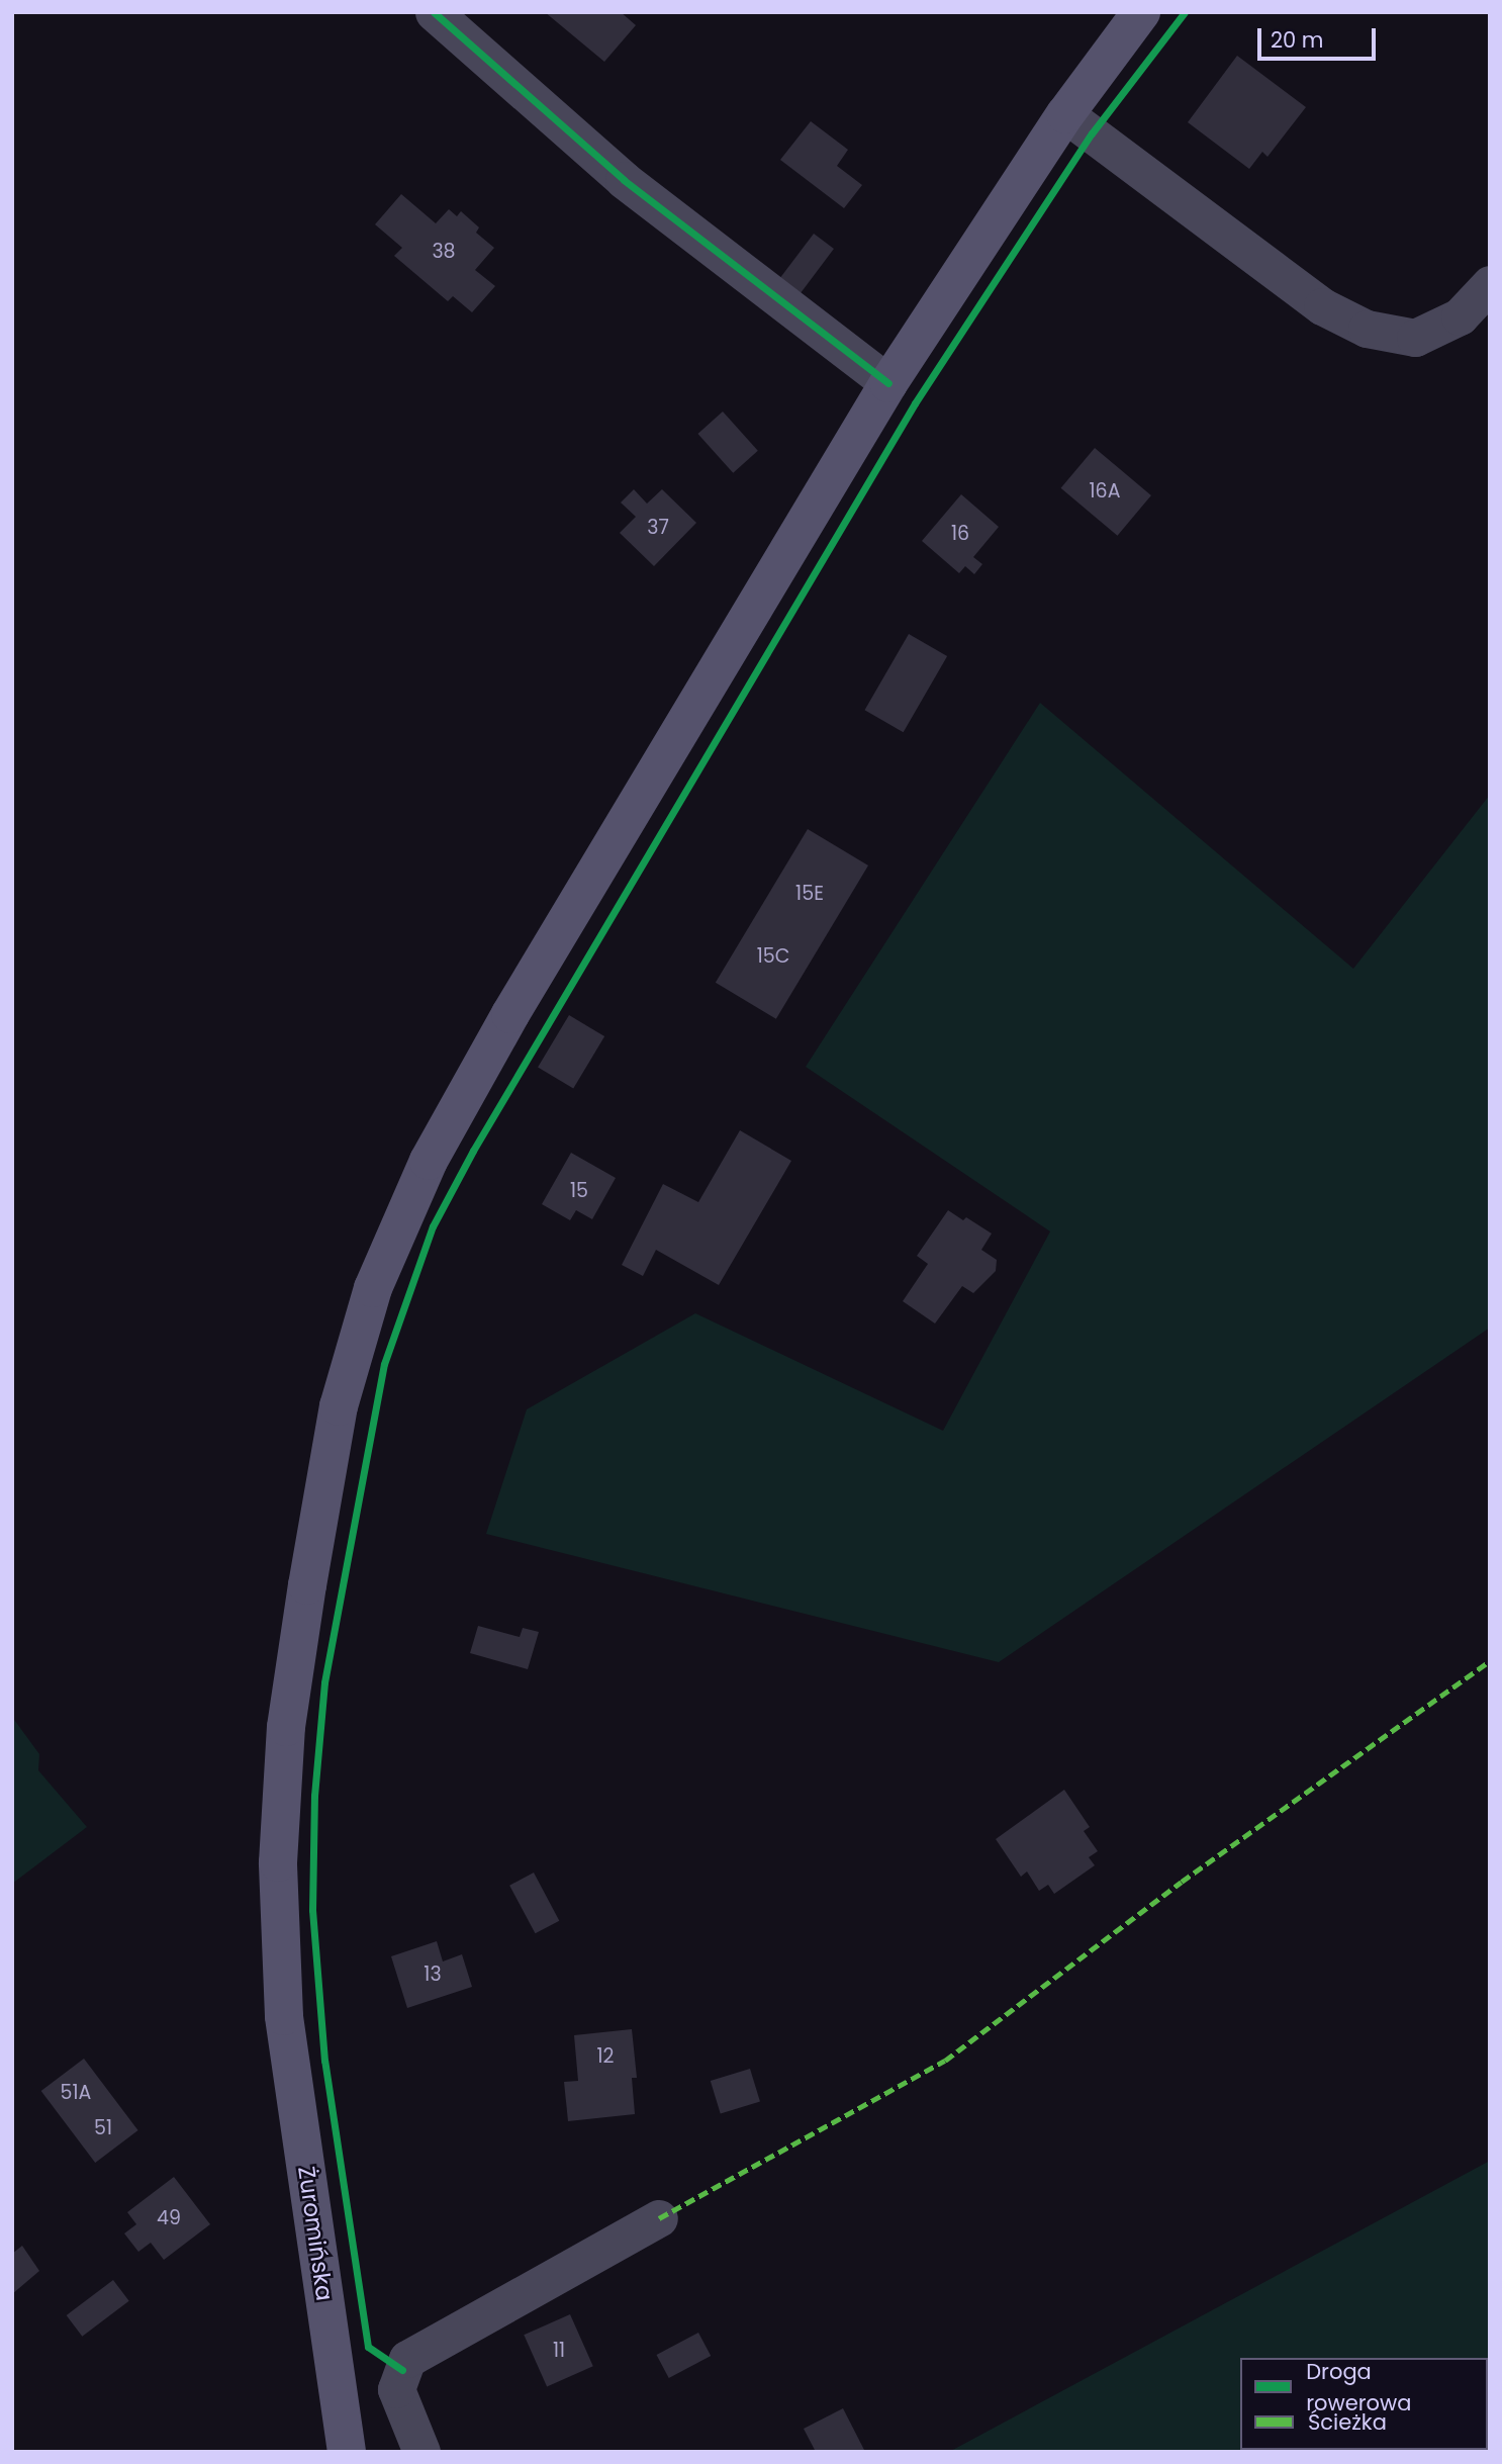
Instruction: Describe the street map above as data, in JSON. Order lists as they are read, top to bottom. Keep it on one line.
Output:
{"streets":{"main road":["Żuromińska"]},"house_numbers":["38","16A","37","16","15E","15C","15","13","12","51A","51","49","11"],"legend":["Droga rowerowa","Ścieżka"],"scale_bar":"20 m"}
